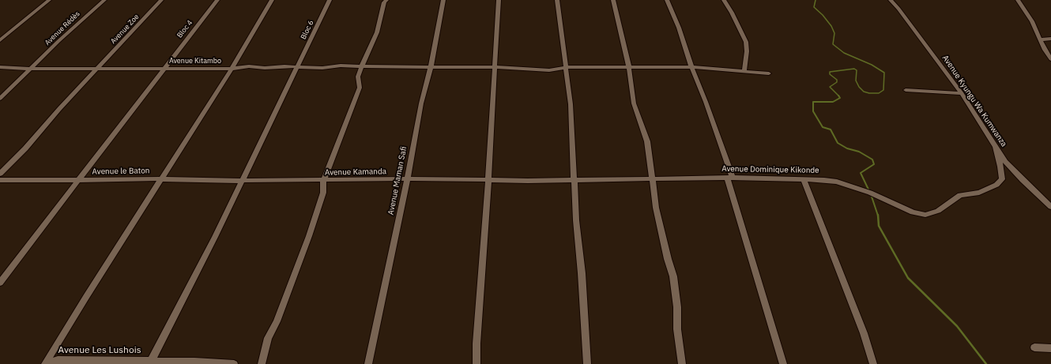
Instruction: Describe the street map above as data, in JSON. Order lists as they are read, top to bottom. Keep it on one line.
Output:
{"streets":{"street":["Avenue Rédès","Avenue Zoe","Bloc 4","Bloc 6","Avenue Kitambo","Avenue Kyungu Wa Kumwanza","Avenue Dominique Kikonde","Avenue le Baton","Avenue Kamanda","Avenue Maman Safi","Avenue Les Lushois"]},"crossings":[["Avenue Rédès","Avenue Kitambo"],["Avenue Zoe","Avenue Kitambo"],["Bloc 4","Avenue Kitambo"],["Bloc 4","Avenue le Baton"],["Bloc 6","Avenue le Baton"],["Bloc 6","Avenue Kamanda"],["Bloc 6","Avenue Les Lushois"],["Avenue Kyungu Wa Kumwanza","Avenue Dominique Kikonde"],["Avenue Dominique Kikonde","Avenue Kamanda"],["Avenue le Baton","Avenue Kamanda"],["Avenue Kamanda","Avenue Maman Safi"]]}
